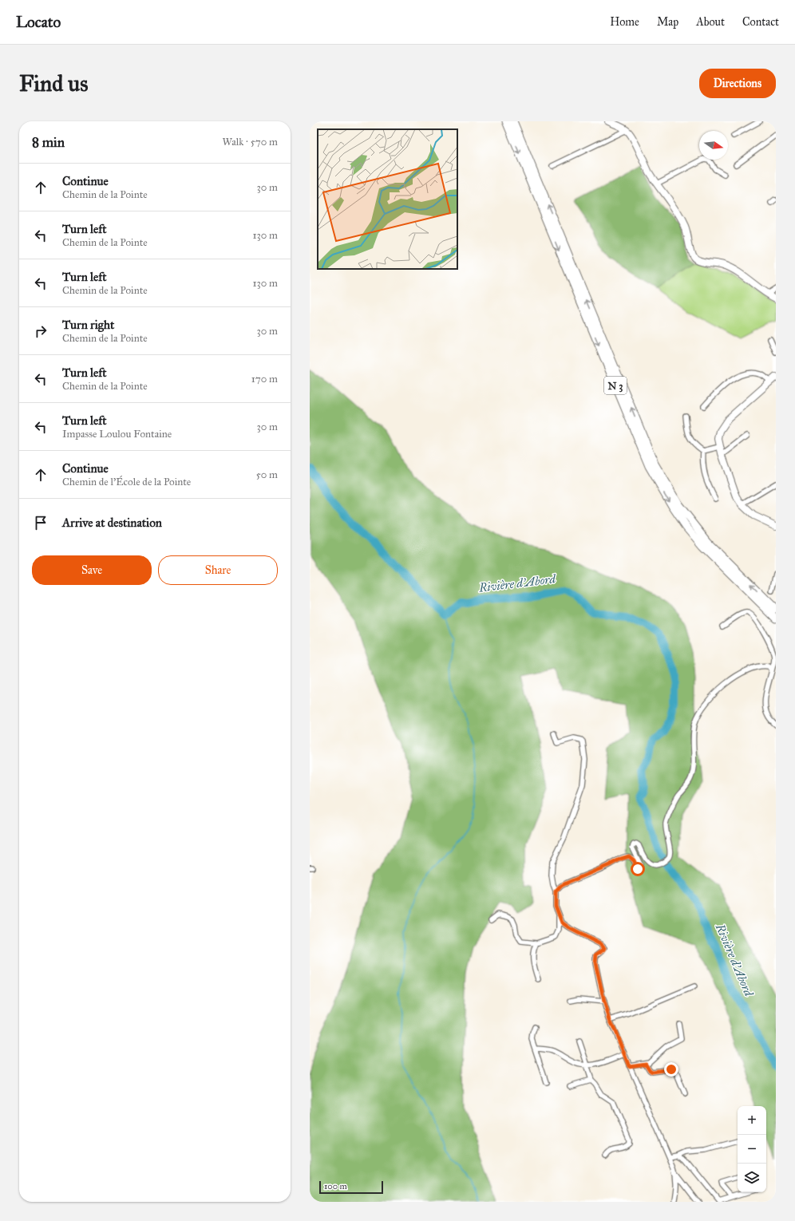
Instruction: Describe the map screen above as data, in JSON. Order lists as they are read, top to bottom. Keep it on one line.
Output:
{"streets":{"highway":["N 3"]},"water":["Rivière d'Abord"],"scale_bar":"100 m","north":"right","page":{"header":"Locato","nav":["Home","Map","About","Contact"],"buttons":["Directions",["Save","Share"]],"title":"Find us","heading":["8 min","Walk · 570 m"],"list":[["Continue","Chemin de la Pointe","30 m"],["Turn left","Chemin de la Pointe","130 m"],["Turn left","Chemin de la Pointe","130 m"],["Turn right","Chemin de la Pointe","30 m"],["Turn left","Chemin de la Pointe","170 m"],["Turn left","Impasse Loulou Fontaine","30 m"],["Continue","Chemin de l'École de la Pointe","50 m"],"Arrive at destination"],"map_buttons":["+","−"],"scale":"100 m"}}
